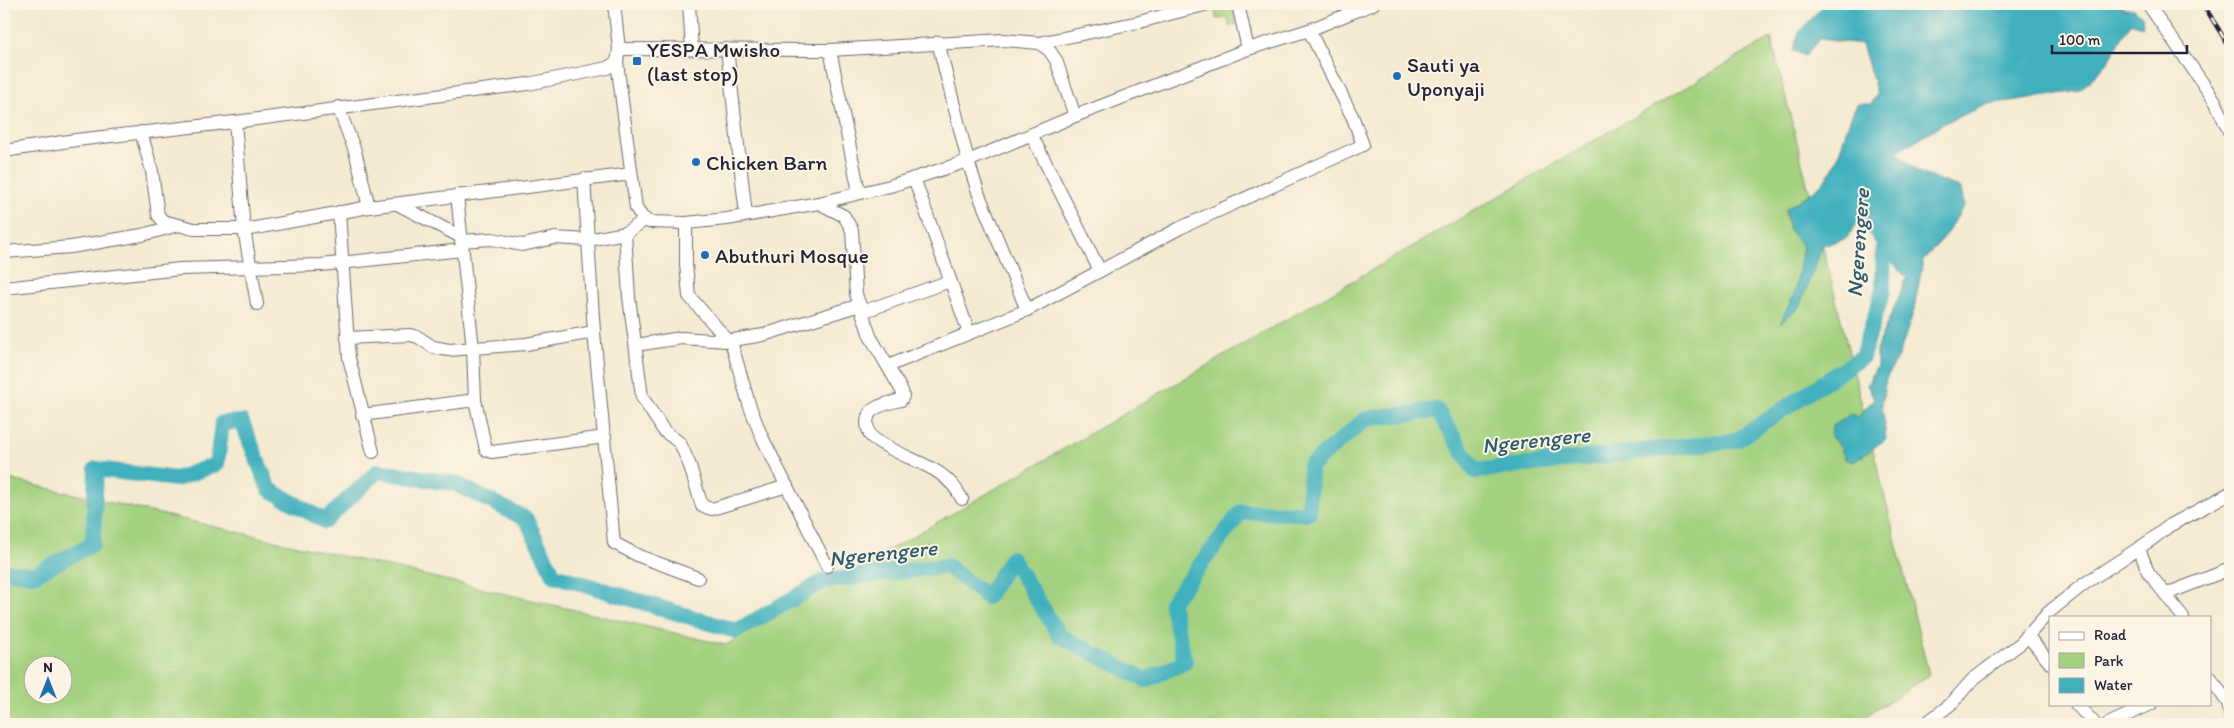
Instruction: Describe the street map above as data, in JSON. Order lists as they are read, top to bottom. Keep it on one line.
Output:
{"water":["Ngerengere"],"places":{"transit":["YESPA Mwisho (last stop)"],"other":["Sauti ya Uponyaji","Chicken Barn","Abuthuri Mosque"]},"legend":["Road","Park","Water"],"scale_bar":"100 m","north":"top"}
